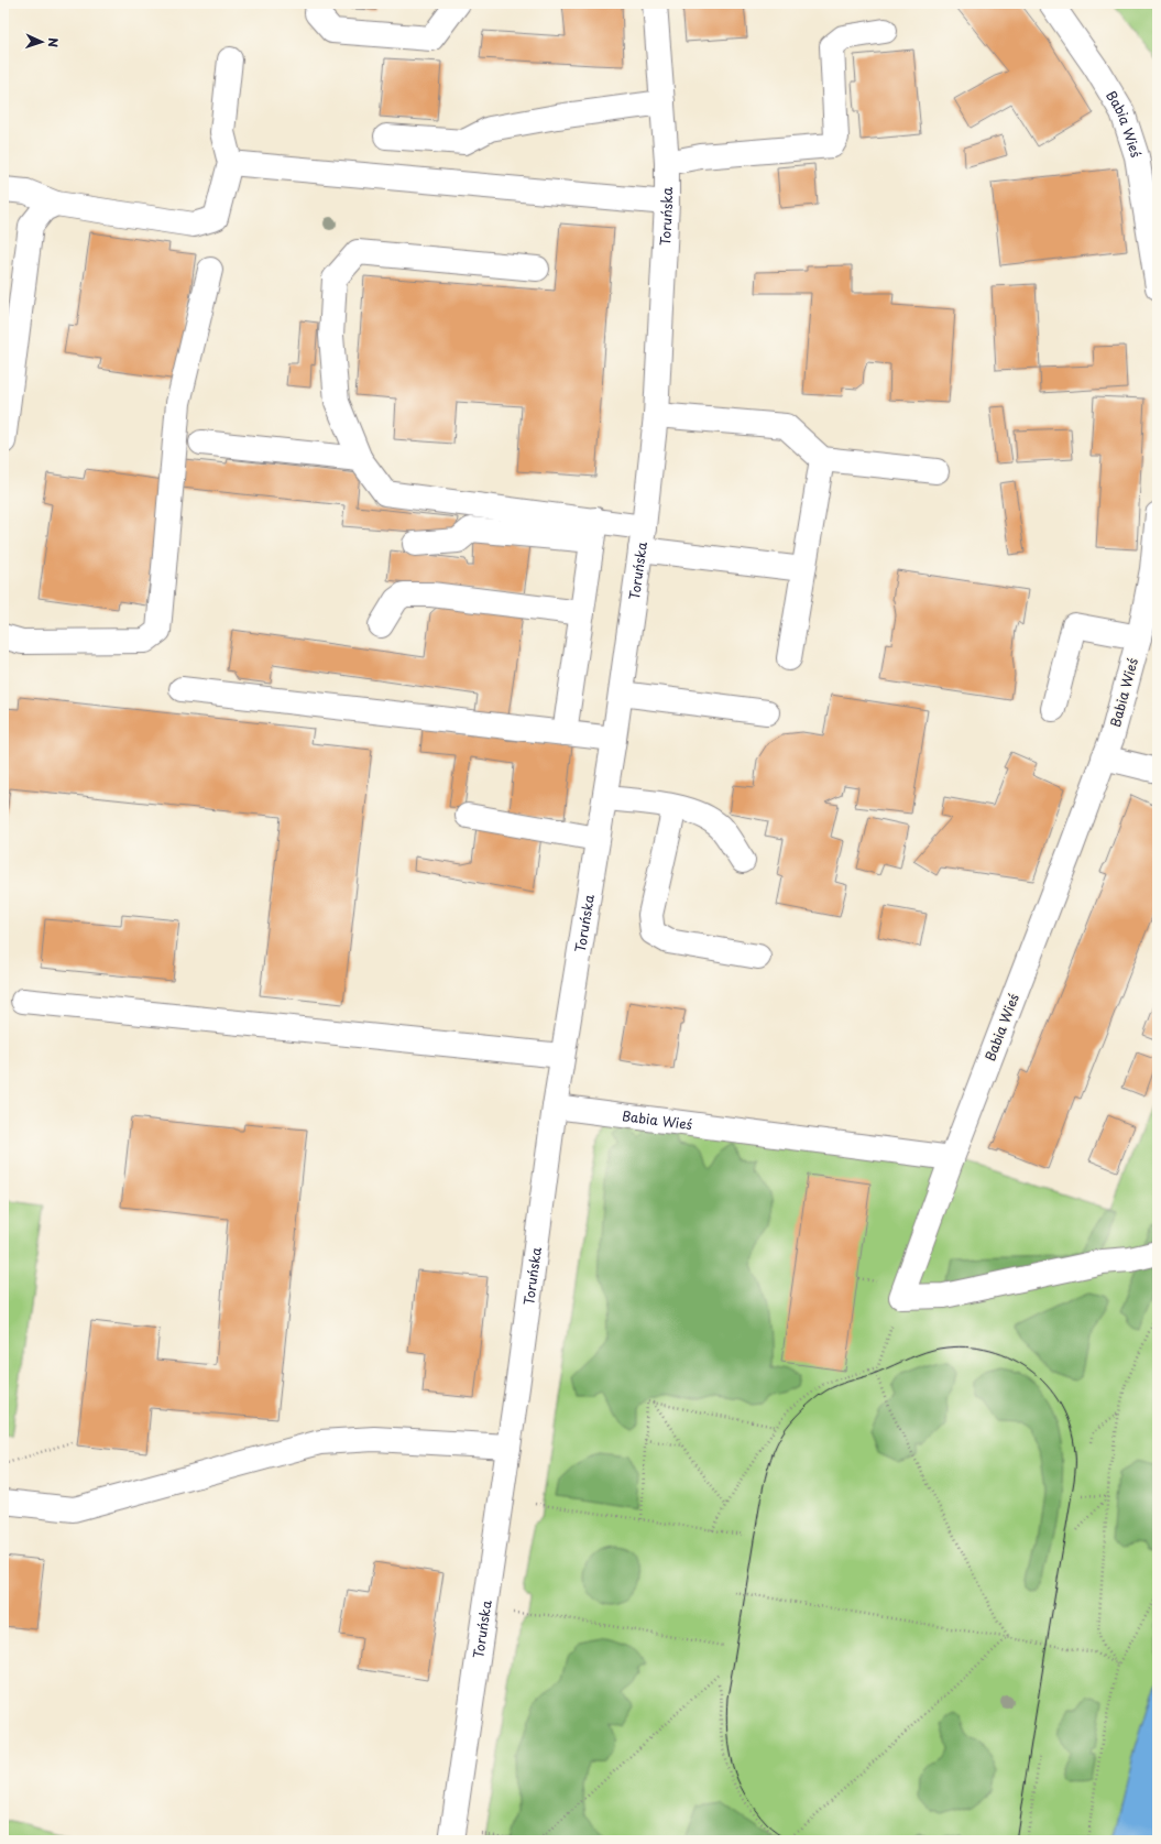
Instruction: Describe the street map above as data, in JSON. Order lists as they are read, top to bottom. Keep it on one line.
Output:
{"streets":{"street":["Babia Wieś","Toruńska"]},"crossings":[["Babia Wieś","Toruńska"]],"north":"right"}
